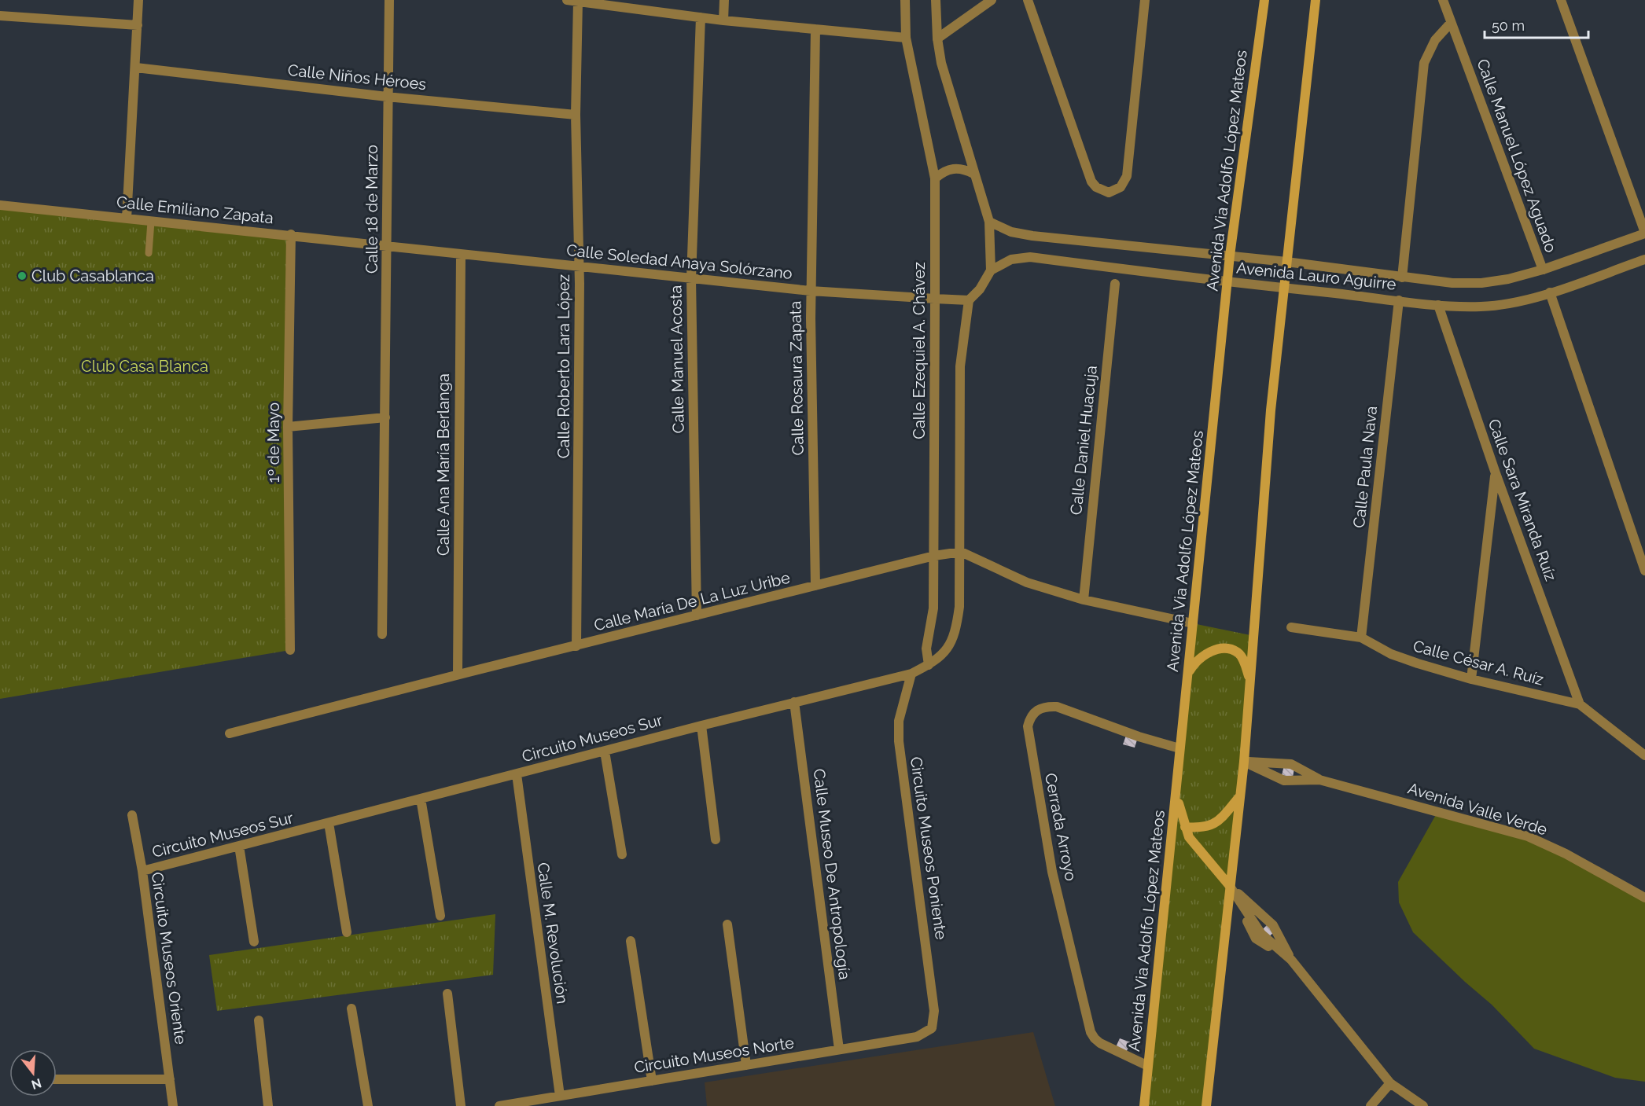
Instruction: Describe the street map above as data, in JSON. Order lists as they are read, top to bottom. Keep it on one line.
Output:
{"streets":{"main road":["Avenida Via Adolfo López Mateos"],"street":["Calle Niños Héroes","Calle Manuel López Aguado","Calle 18 de Marzo","Calle Emiliano Zapata","Calle Soledad Anaya Solórzano","Avenida Lauro Aguirre","Calle Ezequiel A. Chávez","Calle Manuel Acosta","Calle Roberto Lara López","Calle Rosaura Zapata","Calle Daniel Huacuja","1º de Mayo","Calle Ana María Berlanga","Calle Paula Nava","Calle Sara Miranda Ruíz","Calle María De La Luz Uribe","Calle César A. Ruíz","Circuito Museos Sur","Avenida Valle Verde","Cerrada Arroyo","Circuito Museos Poniente","Calle Museo De Antropología","Calle M. Revolución","Circuito Museos Oriente","Circuito Museos Norte"]},"crossings":[["Calle Niños Héroes","Calle 18 de Marzo"],["Calle Niños Héroes","Calle Roberto Lara López"],["Calle Manuel López Aguado","Avenida Lauro Aguirre"],["Avenida Via Adolfo López Mateos","Avenida Lauro Aguirre"],["Avenida Via Adolfo López Mateos","Cerrada Arroyo"],["Calle 18 de Marzo","Calle Emiliano Zapata"],["Calle 18 de Marzo","Calle Soledad Anaya Solórzano"],["Calle Emiliano Zapata","Calle Soledad Anaya Solórzano"],["Calle Emiliano Zapata","1º de Mayo"],["Calle Soledad Anaya Solórzano","Calle Ezequiel A. Chávez"],["Calle Soledad Anaya Solórzano","Calle Manuel Acosta"],["Calle Soledad Anaya Solórzano","Calle Roberto Lara López"],["Calle Soledad Anaya Solórzano","Calle Rosaura Zapata"],["Calle Soledad Anaya Solórzano","Calle Ana María Berlanga"],["Avenida Lauro Aguirre","Calle Paula Nava"],["Avenida Lauro Aguirre","Calle Sara Miranda Ruíz"],["Calle Ezequiel A. Chávez","Calle María De La Luz Uribe"],["Calle Ezequiel A. Chávez","Circuito Museos Sur"],["Calle Manuel Acosta","Calle María De La Luz Uribe"],["Calle Roberto Lara López","Calle María De La Luz Uribe"],["Calle Rosaura Zapata","Calle María De La Luz Uribe"],["Calle Ana María Berlanga","Calle María De La Luz Uribe"],["Calle Paula Nava","Calle César A. Ruíz"],["Calle Sara Miranda Ruíz","Calle César A. Ruíz"],["Circuito Museos Sur","Circuito Museos Poniente"],["Circuito Museos Sur","Calle Museo De Antropología"],["Circuito Museos Sur","Calle M. Revolución"],["Circuito Museos Sur","Circuito Museos Oriente"],["Circuito Museos Poniente","Circuito Museos Norte"],["Calle Museo De Antropología","Circuito Museos Norte"],["Calle M. Revolución","Circuito Museos Norte"]],"parks":["Club Casa Blanca"],"places":["Club Casablanca"],"scale_bar":"50 m","north":"bottom"}
